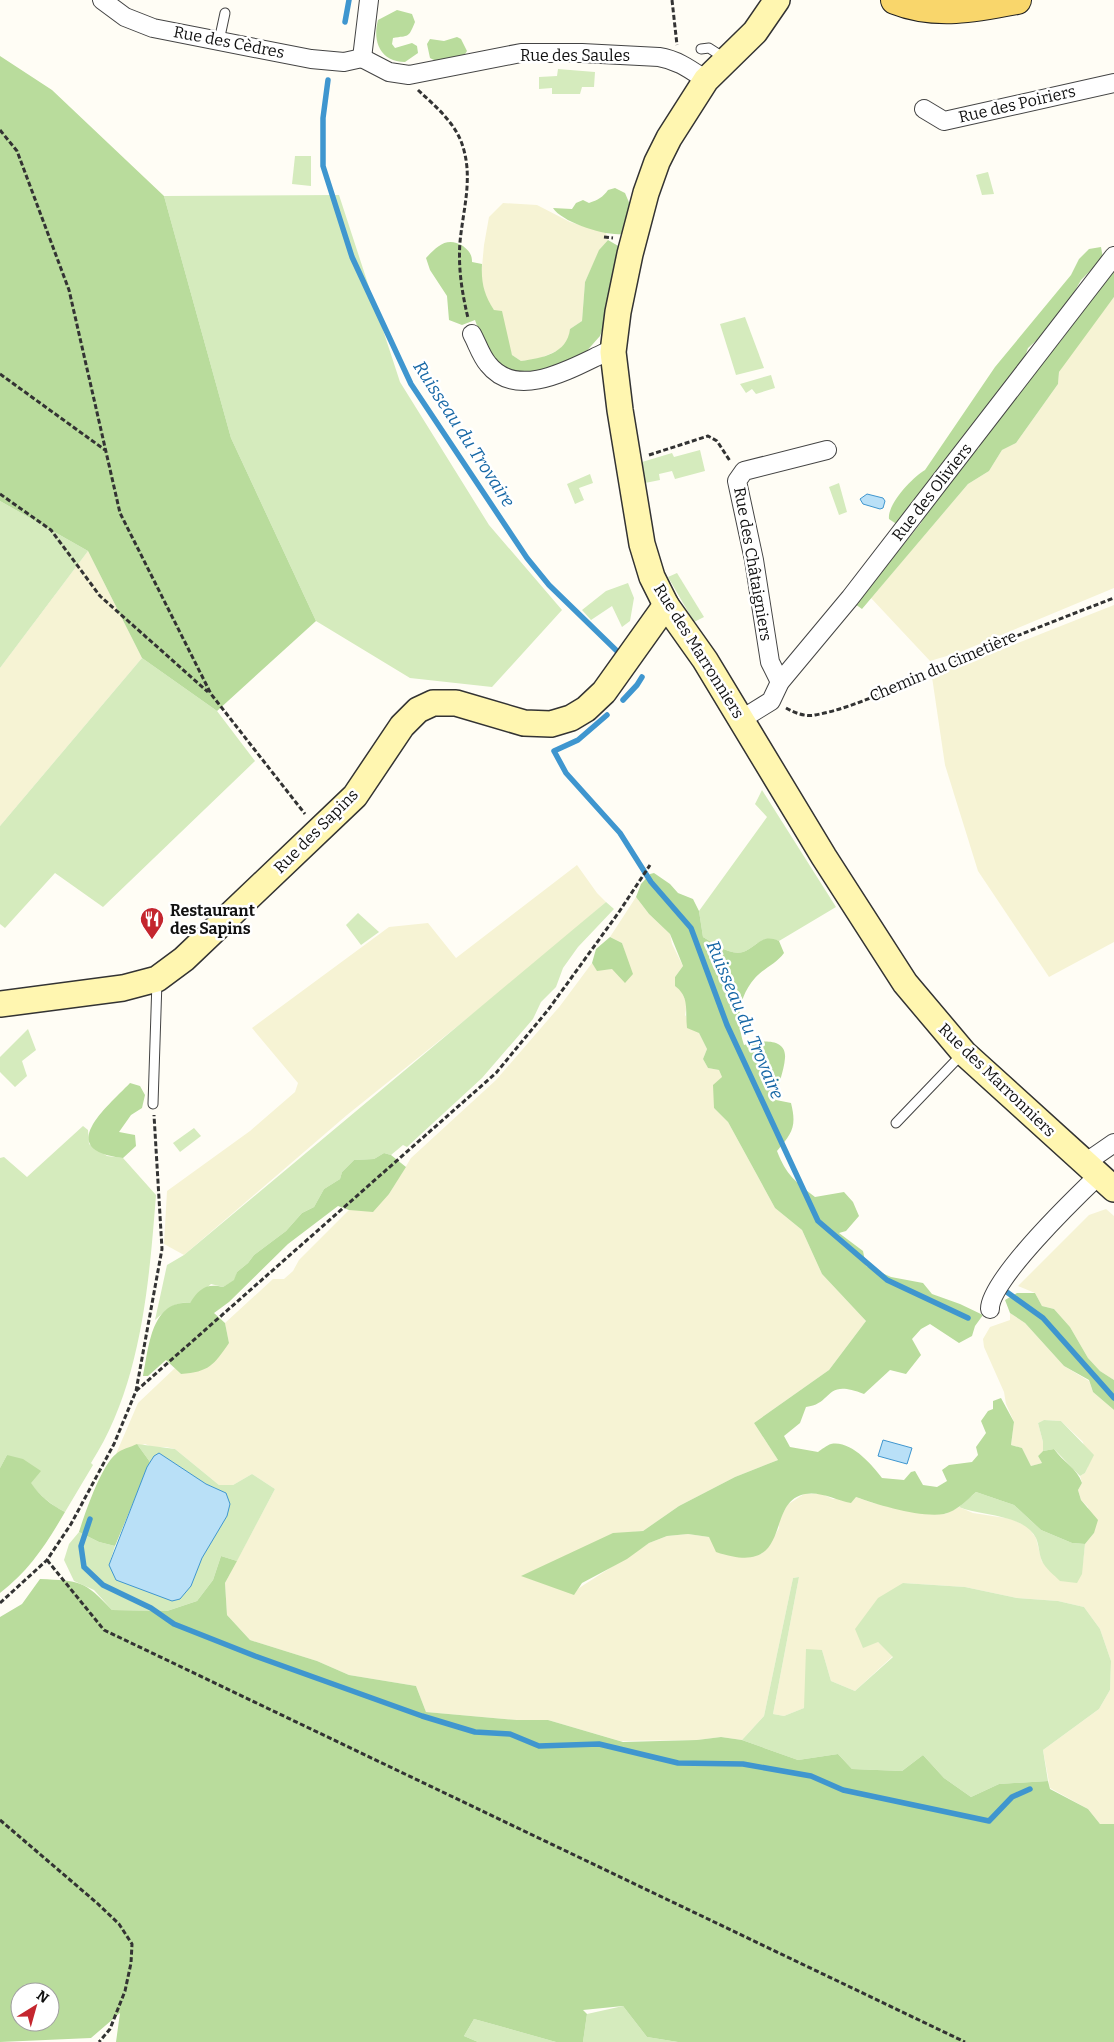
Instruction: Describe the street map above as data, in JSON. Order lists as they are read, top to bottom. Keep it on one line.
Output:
{"streets":{"street":["Rue des Cèdres","Rue des Saules","Rue des Poiriers","Rue des Oliviers","Rue des Châtaigniers","Rue des Marronniers","Rue des Sapins"],"path":["Chemin du Cimetière"]},"crossings":[["Rue des Saules","Rue des Marronniers"],["Rue des Oliviers","Rue des Châtaigniers"],["Rue des Oliviers","Chemin du Cimetière"],["Rue des Marronniers","Rue des Sapins"]],"water":["Ruisseau du Trovaire"],"places":{"restaurant":["Restaurant des Sapins"]},"north":"top right"}
